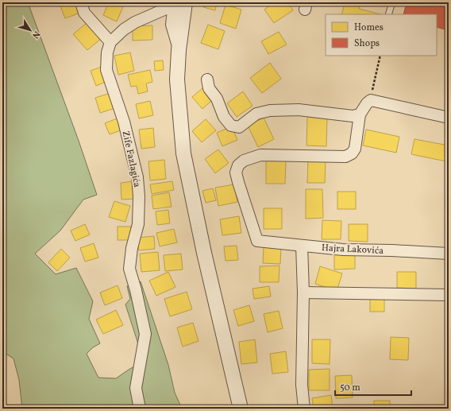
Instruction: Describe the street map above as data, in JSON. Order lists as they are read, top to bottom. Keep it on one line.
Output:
{"streets":{"street":["Zife Fazlagića","Hajra Lakovića"]},"legend":["Homes","Shops"],"scale_bar":"50 m","north":"bottom right"}
